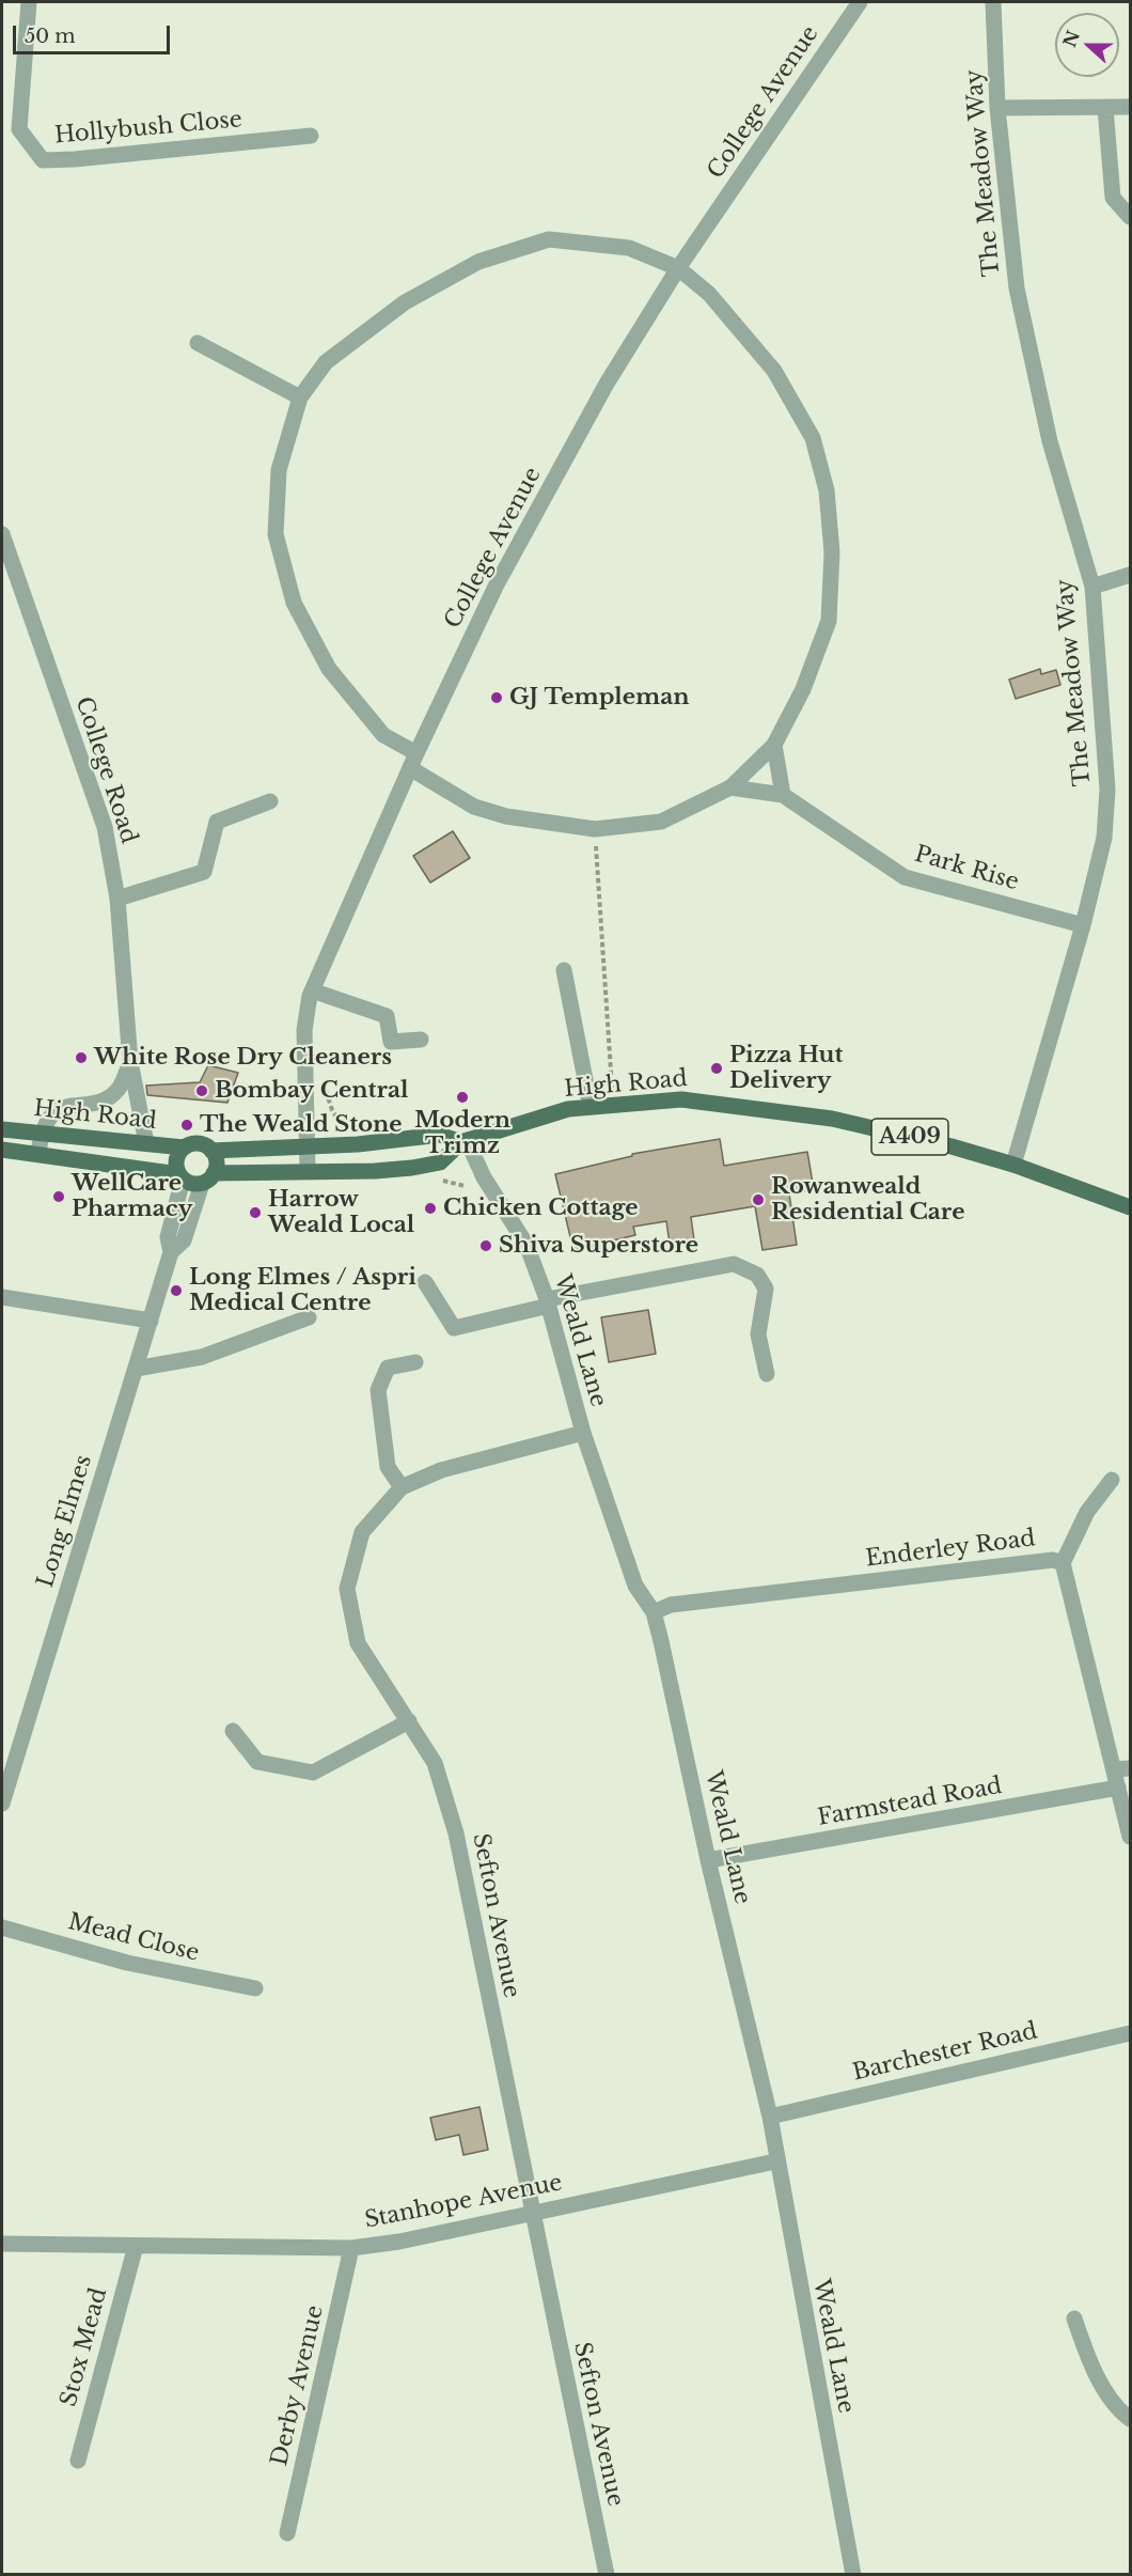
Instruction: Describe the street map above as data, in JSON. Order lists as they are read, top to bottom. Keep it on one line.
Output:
{"streets":{"main road":["High Road","A409"],"street":["College Avenue","Hollybush Close","The Meadow Way","College Road","Park Rise","Weald Lane","Long Elmes","Enderley Road","Farmstead Road","Sefton Avenue","Mead Close","Barchester Road","Stanhope Avenue","Stox Mead","Derby Avenue"]},"crossings":[["College Avenue","High Road"],["The Meadow Way","Park Rise"],["The Meadow Way","High Road"],["College Road","High Road"],["High Road","Weald Lane"],["High Road","Long Elmes"],["Weald Lane","Enderley Road"],["Weald Lane","Farmstead Road"],["Weald Lane","Sefton Avenue"],["Weald Lane","Barchester Road"],["Weald Lane","Stanhope Avenue"],["Enderley Road","Farmstead Road"],["Sefton Avenue","Stanhope Avenue"],["Stanhope Avenue","Stox Mead"],["Stanhope Avenue","Derby Avenue"]],"places":["GJ Templeman","White Rose Dry Cleaners","Pizza Hut Delivery","Bombay Central","Modern Trimz","The Weald Stone","WellCare Pharmacy","Rowanweald Residential Care","Chicken Cottage","Harrow Weald Local","Shiva Superstore","Long Elmes / Aspri Medical Centre"],"scale_bar":"50 m","north":"left"}
